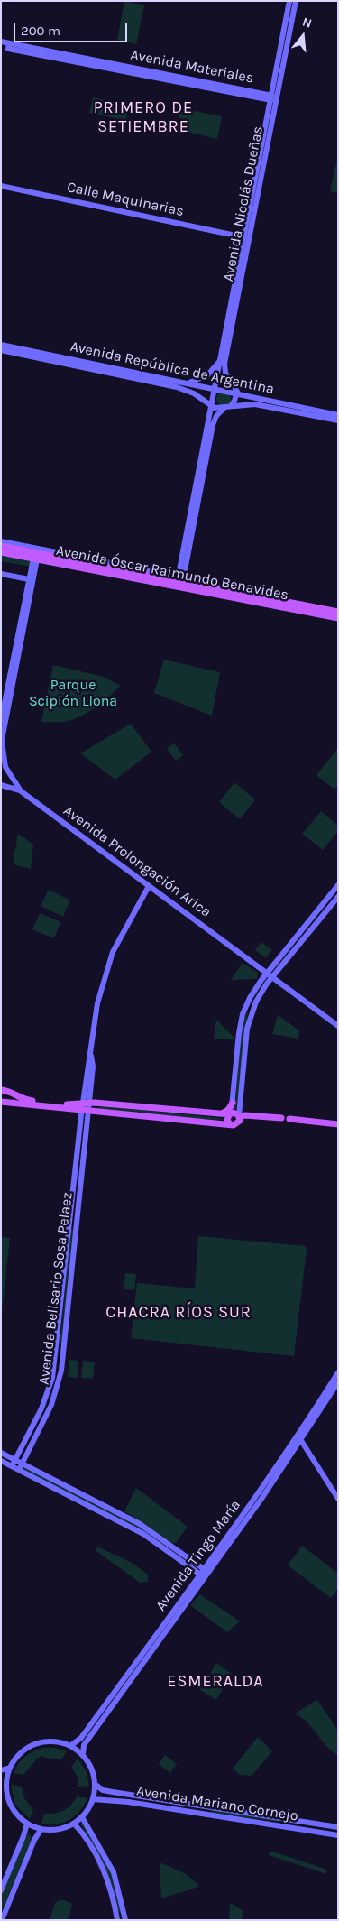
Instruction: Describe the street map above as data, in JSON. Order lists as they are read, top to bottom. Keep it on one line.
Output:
{"streets":{"main road":["Avenida Materiales","Calle Maquinarias","Avenida Nicolás Dueñas","Avenida República de Argentina","Avenida Óscar Raimundo Benavides","Avenida Prolongación Arica","Avenida Belisario Sosa Pelaez","Avenida Tingo María","Avenida Mariano Cornejo"]},"crossings":[["Avenida Materiales","Avenida Nicolás Dueñas"],["Calle Maquinarias","Avenida Nicolás Dueñas"],["Avenida Nicolás Dueñas","Avenida República de Argentina"],["Avenida Nicolás Dueñas","Avenida Óscar Raimundo Benavides"],["Avenida Tingo María","Avenida Mariano Cornejo"]],"districts":["PRIMERO DE SETIEMBRE","CHACRA RÍOS SUR","ESMERALDA"],"parks":["Parque Scipión Llona"],"scale_bar":"200 m","north":"top"}
